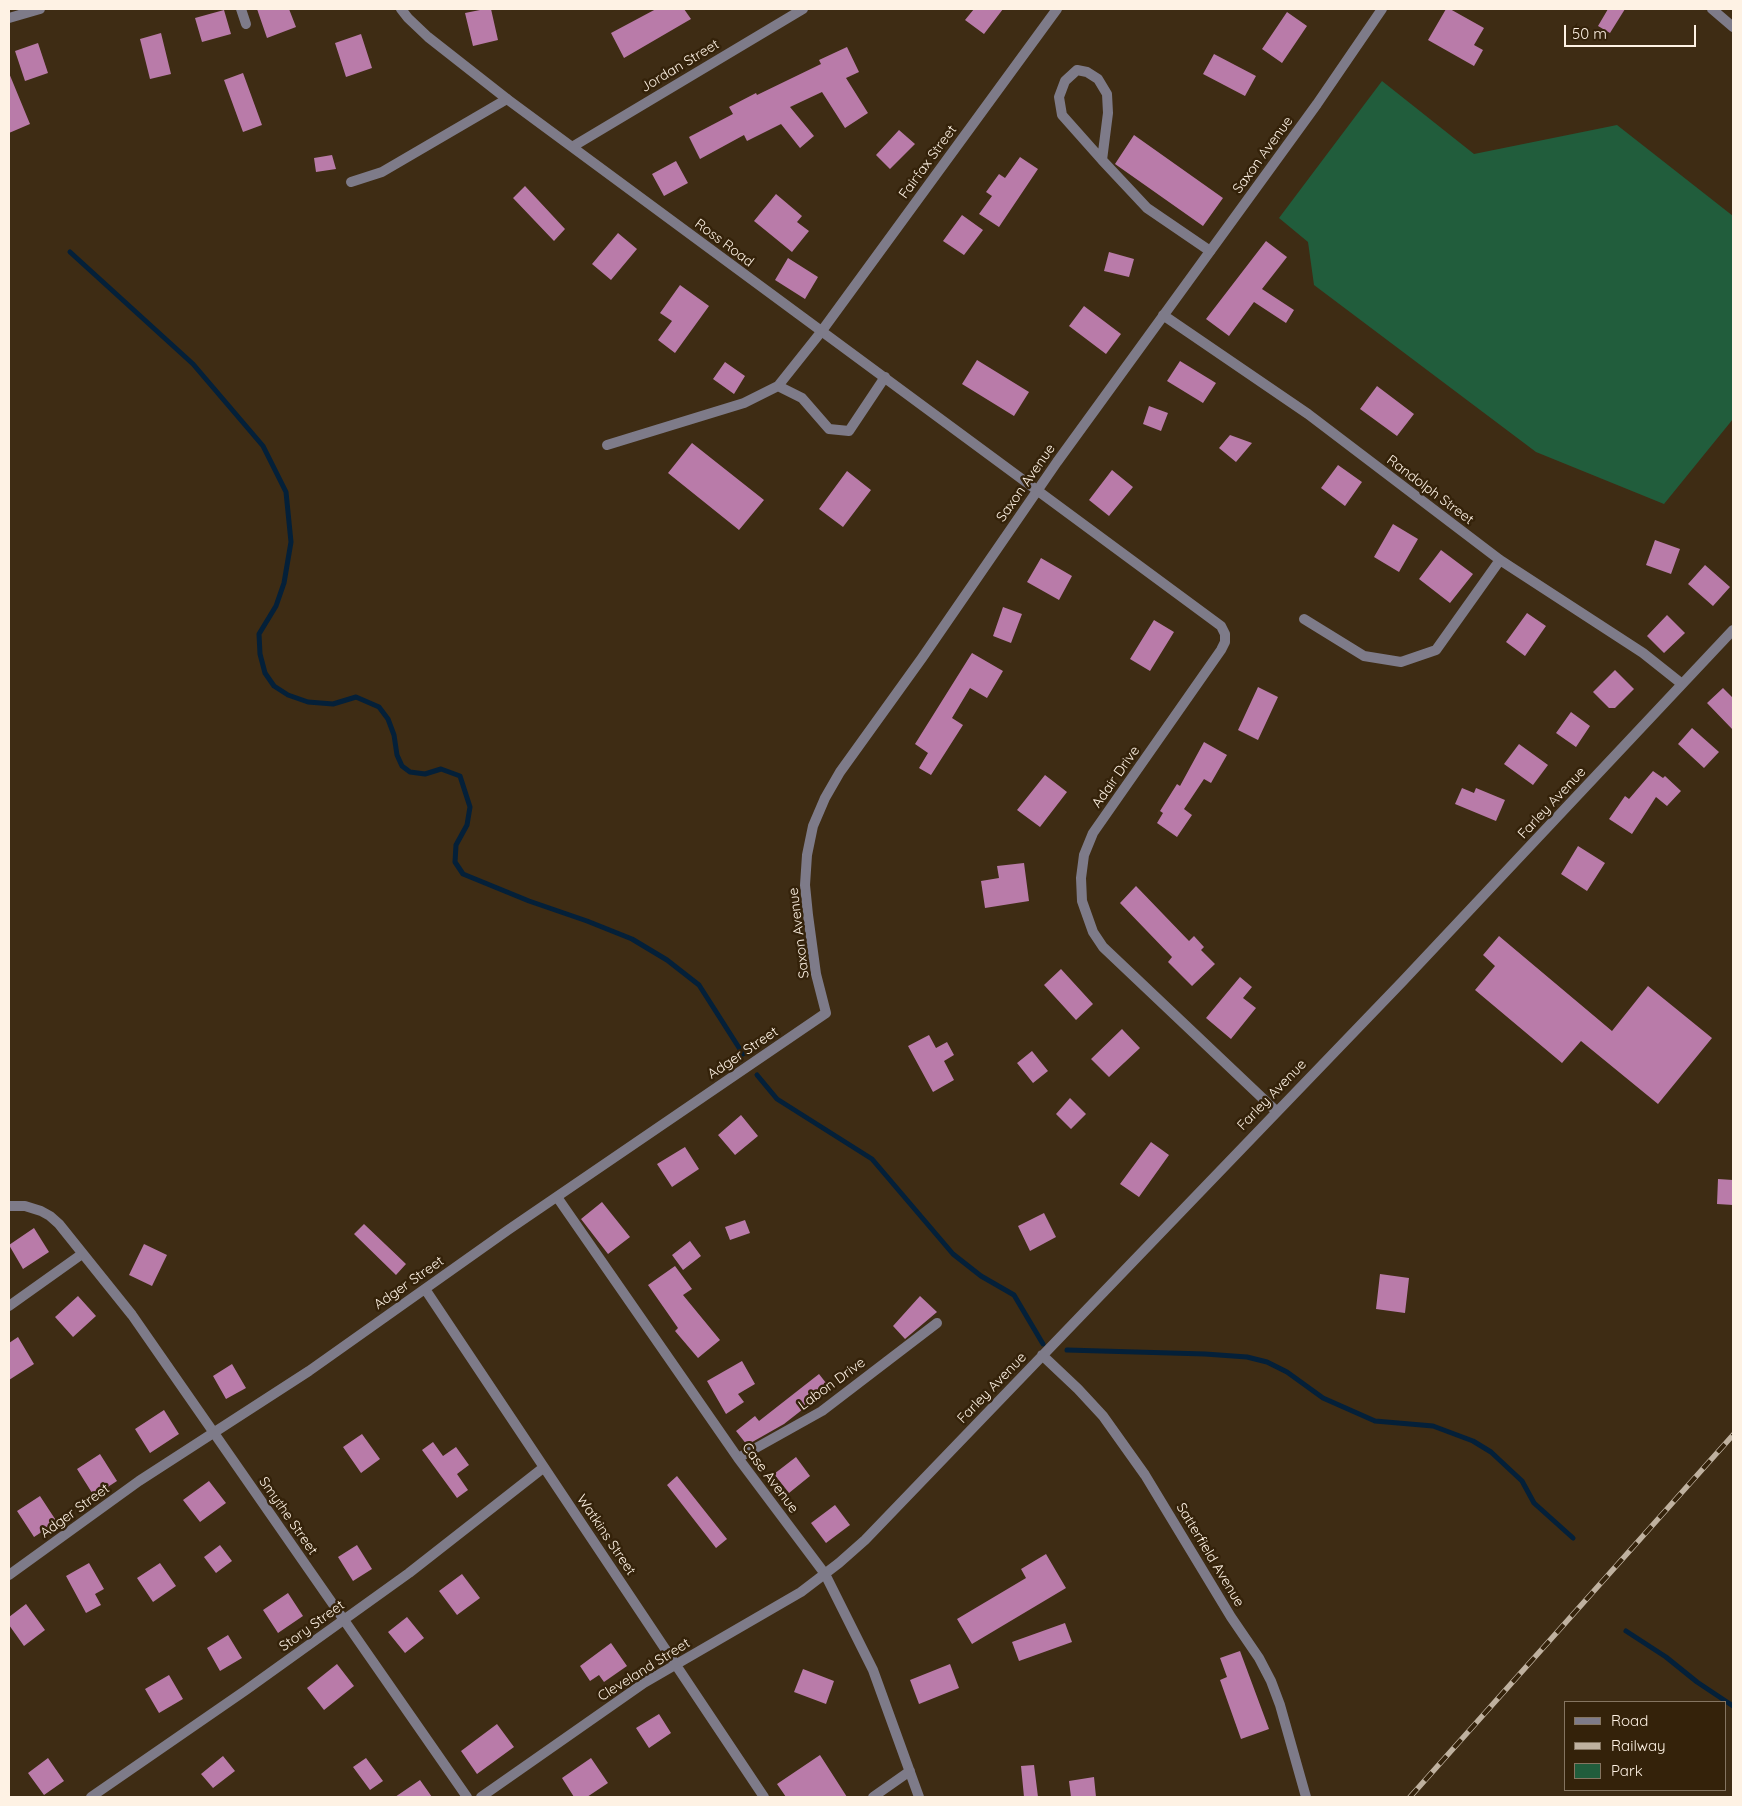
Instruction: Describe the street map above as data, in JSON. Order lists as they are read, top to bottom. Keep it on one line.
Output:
{"streets":{"street":["Jordan Street","Saxon Avenue","Fairfax Street","Ross Road","Randolph Street","Adair Drive","Farley Avenue","Adger Street","Labon Drive","Case Avenue","Smythe Street","Watkins Street","Satterfield Avenue","Story Street","Cleveland Street"]},"crossings":[["Jordan Street","Ross Road"],["Saxon Avenue","Ross Road"],["Saxon Avenue","Randolph Street"],["Saxon Avenue","Adair Drive"],["Saxon Avenue","Adger Street"],["Fairfax Street","Ross Road"],["Ross Road","Adair Drive"],["Randolph Street","Farley Avenue"],["Adair Drive","Farley Avenue"],["Farley Avenue","Case Avenue"],["Farley Avenue","Satterfield Avenue"],["Farley Avenue","Cleveland Street"],["Adger Street","Case Avenue"],["Adger Street","Smythe Street"],["Adger Street","Watkins Street"],["Labon Drive","Case Avenue"],["Case Avenue","Cleveland Street"],["Smythe Street","Story Street"],["Watkins Street","Story Street"],["Watkins Street","Cleveland Street"]],"legend":["Road","Railway","Park"],"scale_bar":"50 m"}
